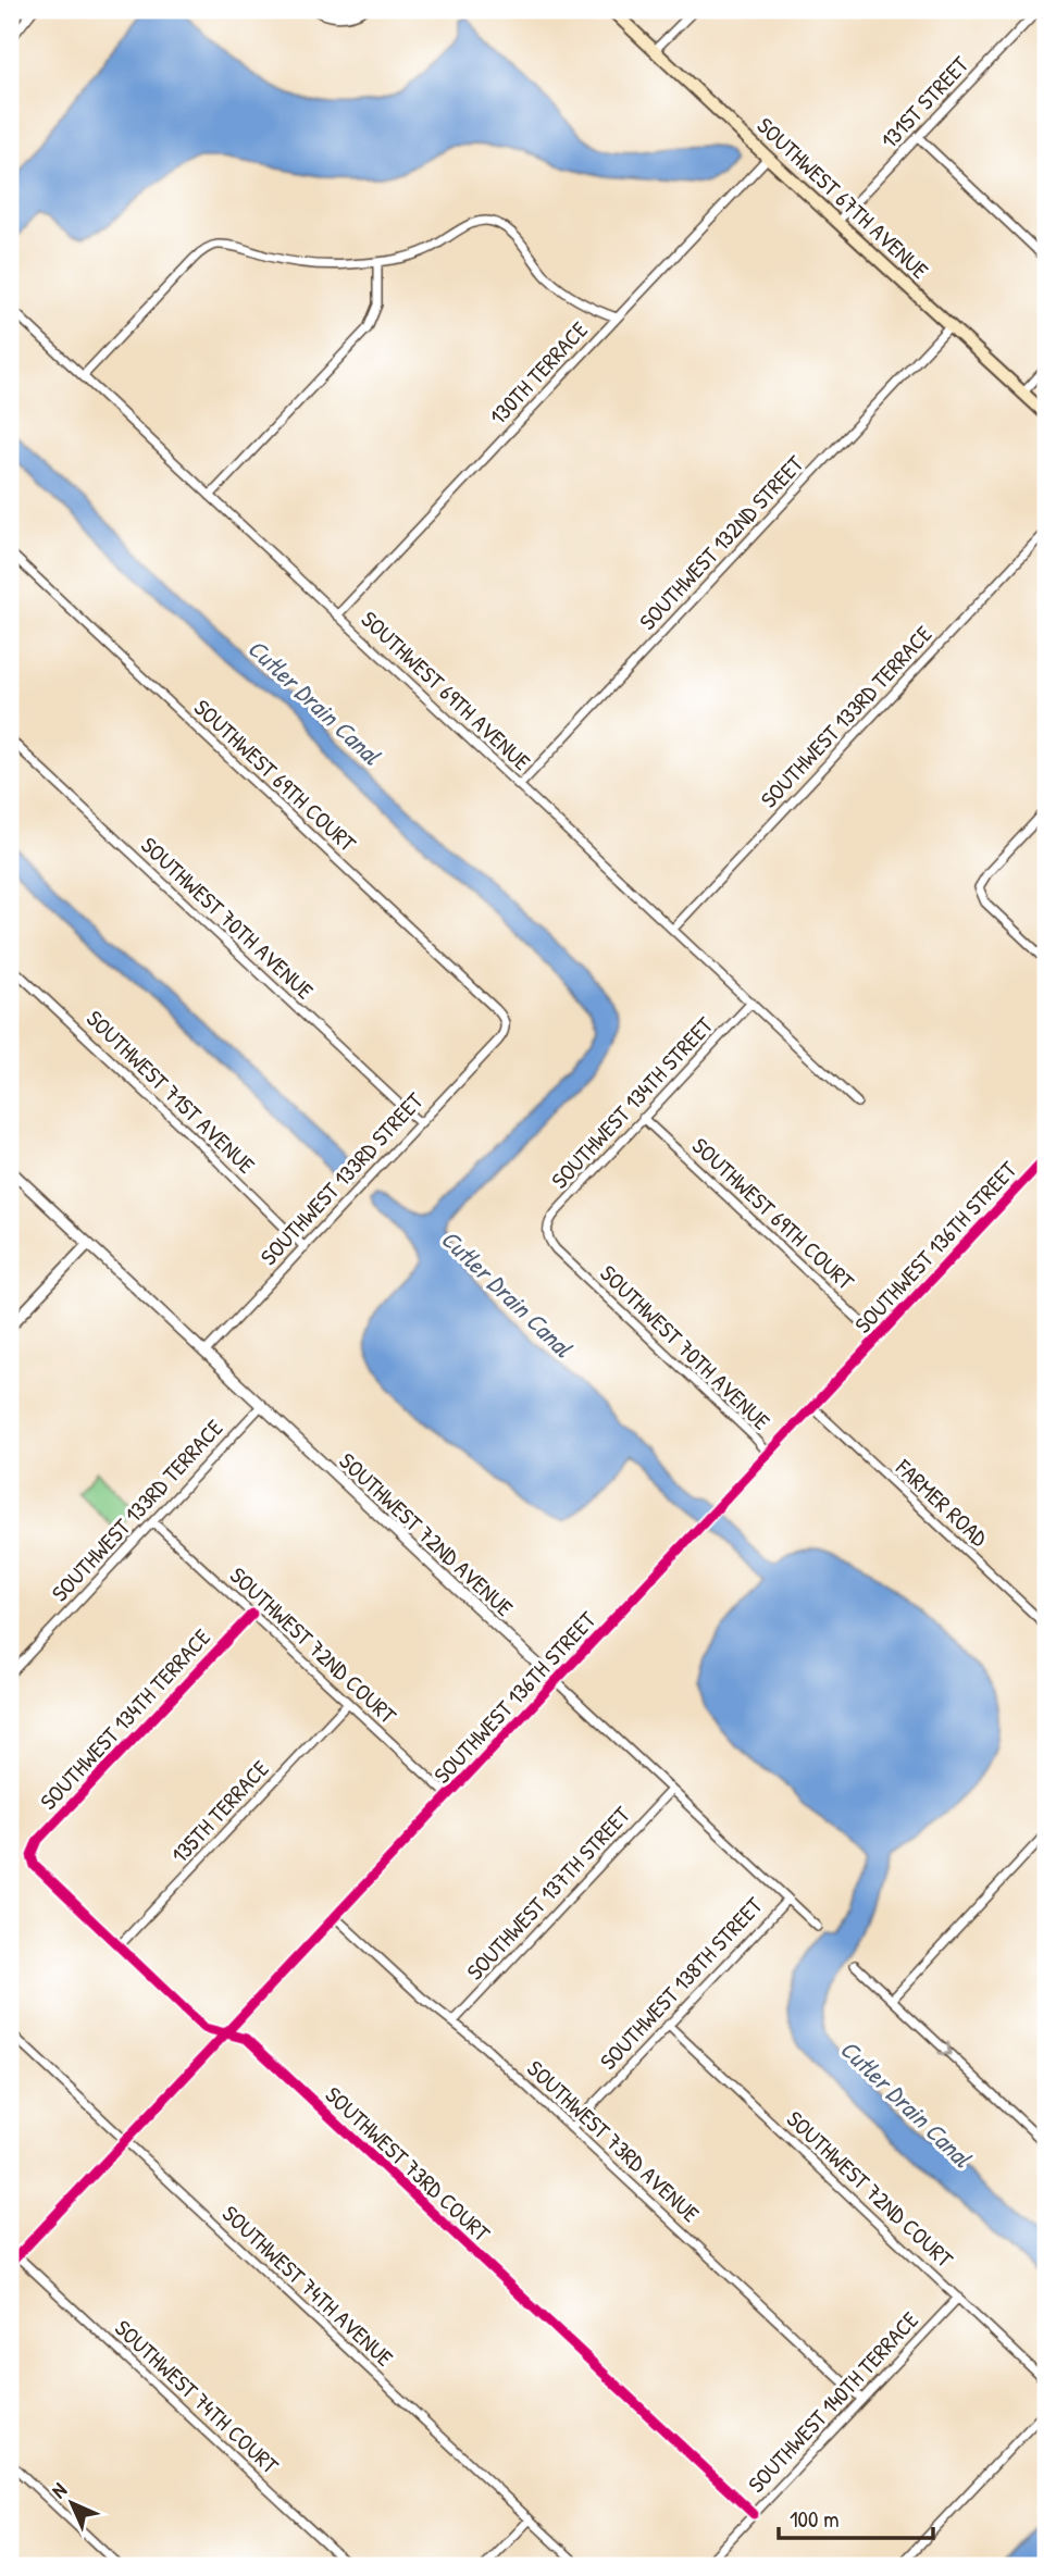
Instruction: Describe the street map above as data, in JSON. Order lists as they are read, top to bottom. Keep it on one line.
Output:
{"streets":{"main road":["SOUTHWEST 67TH AVENUE"],"street":["131ST STREET","130TH TERRACE","SOUTHWEST 132ND STREET","SOUTHWEST 69TH AVENUE","SOUTHWEST 133RD TERRACE","SOUTHWEST 69TH COURT","SOUTHWEST 70TH AVENUE","SOUTHWEST 71ST AVENUE","SOUTHWEST 134TH STREET","SOUTHWEST 133RD STREET","SOUTHWEST 136TH STREET","FARMER ROAD","SOUTHWEST 72ND AVENUE","SOUTHWEST 72ND COURT","SOUTHWEST 134TH TERRACE","135TH TERRACE","SOUTHWEST 137TH STREET","SOUTHWEST 138TH STREET","SOUTHWEST 73RD AVENUE","SOUTHWEST 73RD COURT","SOUTHWEST 74TH AVENUE","SOUTHWEST 74TH COURT","SOUTHWEST 140TH TERRACE"]},"crossings":[["131ST STREET","SOUTHWEST 67TH AVENUE"],["SOUTHWEST 67TH AVENUE","130TH TERRACE"],["SOUTHWEST 67TH AVENUE","SOUTHWEST 132ND STREET"],["130TH TERRACE","SOUTHWEST 69TH AVENUE"],["SOUTHWEST 132ND STREET","SOUTHWEST 69TH AVENUE"],["SOUTHWEST 69TH AVENUE","SOUTHWEST 133RD TERRACE"],["SOUTHWEST 69TH AVENUE","SOUTHWEST 134TH STREET"],["SOUTHWEST 133RD TERRACE","SOUTHWEST 72ND AVENUE"],["SOUTHWEST 133RD TERRACE","SOUTHWEST 72ND COURT"],["SOUTHWEST 69TH COURT","SOUTHWEST 134TH STREET"],["SOUTHWEST 69TH COURT","SOUTHWEST 133RD STREET"],["SOUTHWEST 69TH COURT","SOUTHWEST 136TH STREET"],["SOUTHWEST 70TH AVENUE","SOUTHWEST 134TH STREET"],["SOUTHWEST 70TH AVENUE","SOUTHWEST 133RD STREET"],["SOUTHWEST 70TH AVENUE","SOUTHWEST 136TH STREET"],["SOUTHWEST 71ST AVENUE","SOUTHWEST 133RD STREET"],["SOUTHWEST 133RD STREET","SOUTHWEST 72ND AVENUE"],["SOUTHWEST 136TH STREET","FARMER ROAD"],["SOUTHWEST 136TH STREET","SOUTHWEST 72ND AVENUE"],["SOUTHWEST 136TH STREET","SOUTHWEST 72ND COURT"],["SOUTHWEST 136TH STREET","SOUTHWEST 73RD AVENUE"],["SOUTHWEST 136TH STREET","SOUTHWEST 73RD COURT"],["SOUTHWEST 136TH STREET","SOUTHWEST 74TH AVENUE"],["SOUTHWEST 136TH STREET","SOUTHWEST 74TH COURT"],["SOUTHWEST 72ND AVENUE","SOUTHWEST 137TH STREET"],["SOUTHWEST 72ND AVENUE","SOUTHWEST 138TH STREET"],["SOUTHWEST 72ND COURT","SOUTHWEST 134TH TERRACE"],["SOUTHWEST 72ND COURT","135TH TERRACE"],["SOUTHWEST 72ND COURT","SOUTHWEST 138TH STREET"],["SOUTHWEST 72ND COURT","SOUTHWEST 140TH TERRACE"],["SOUTHWEST 134TH TERRACE","SOUTHWEST 73RD COURT"],["135TH TERRACE","SOUTHWEST 73RD COURT"],["SOUTHWEST 137TH STREET","SOUTHWEST 73RD AVENUE"],["SOUTHWEST 138TH STREET","SOUTHWEST 73RD AVENUE"],["SOUTHWEST 73RD AVENUE","SOUTHWEST 140TH TERRACE"],["SOUTHWEST 73RD COURT","SOUTHWEST 140TH TERRACE"]],"water":["Cutler Drain Canal"],"scale_bar":"100 m","north":"top left"}
